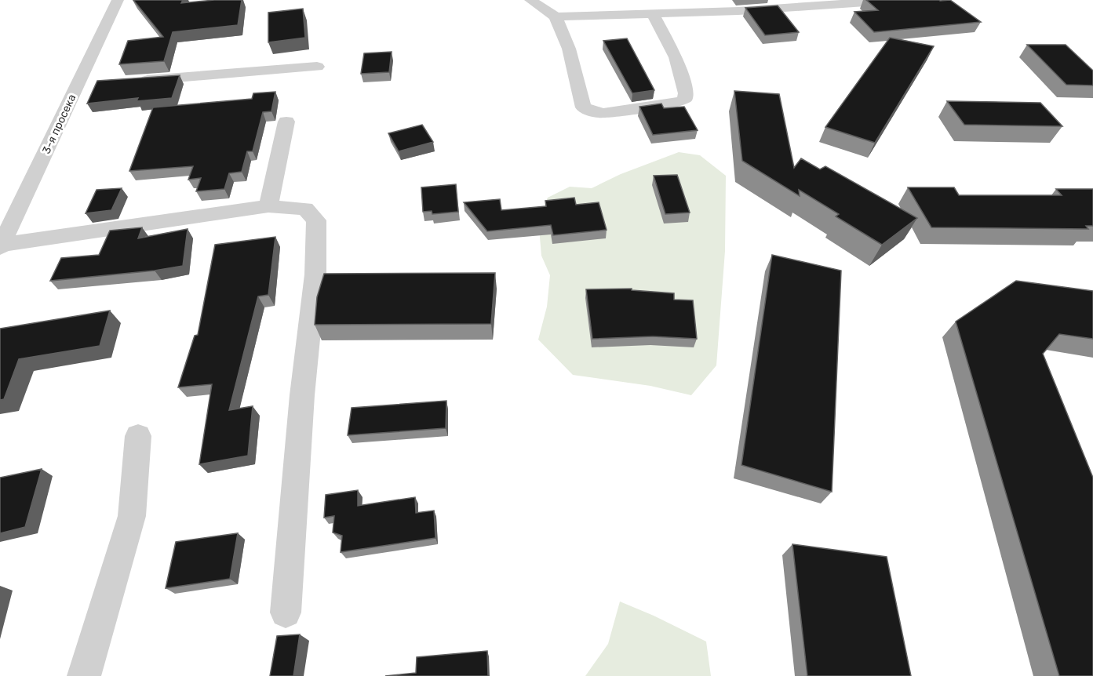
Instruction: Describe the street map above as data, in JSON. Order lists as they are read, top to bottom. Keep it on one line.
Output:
{"streets":{"street":["3-я просека"]}}
